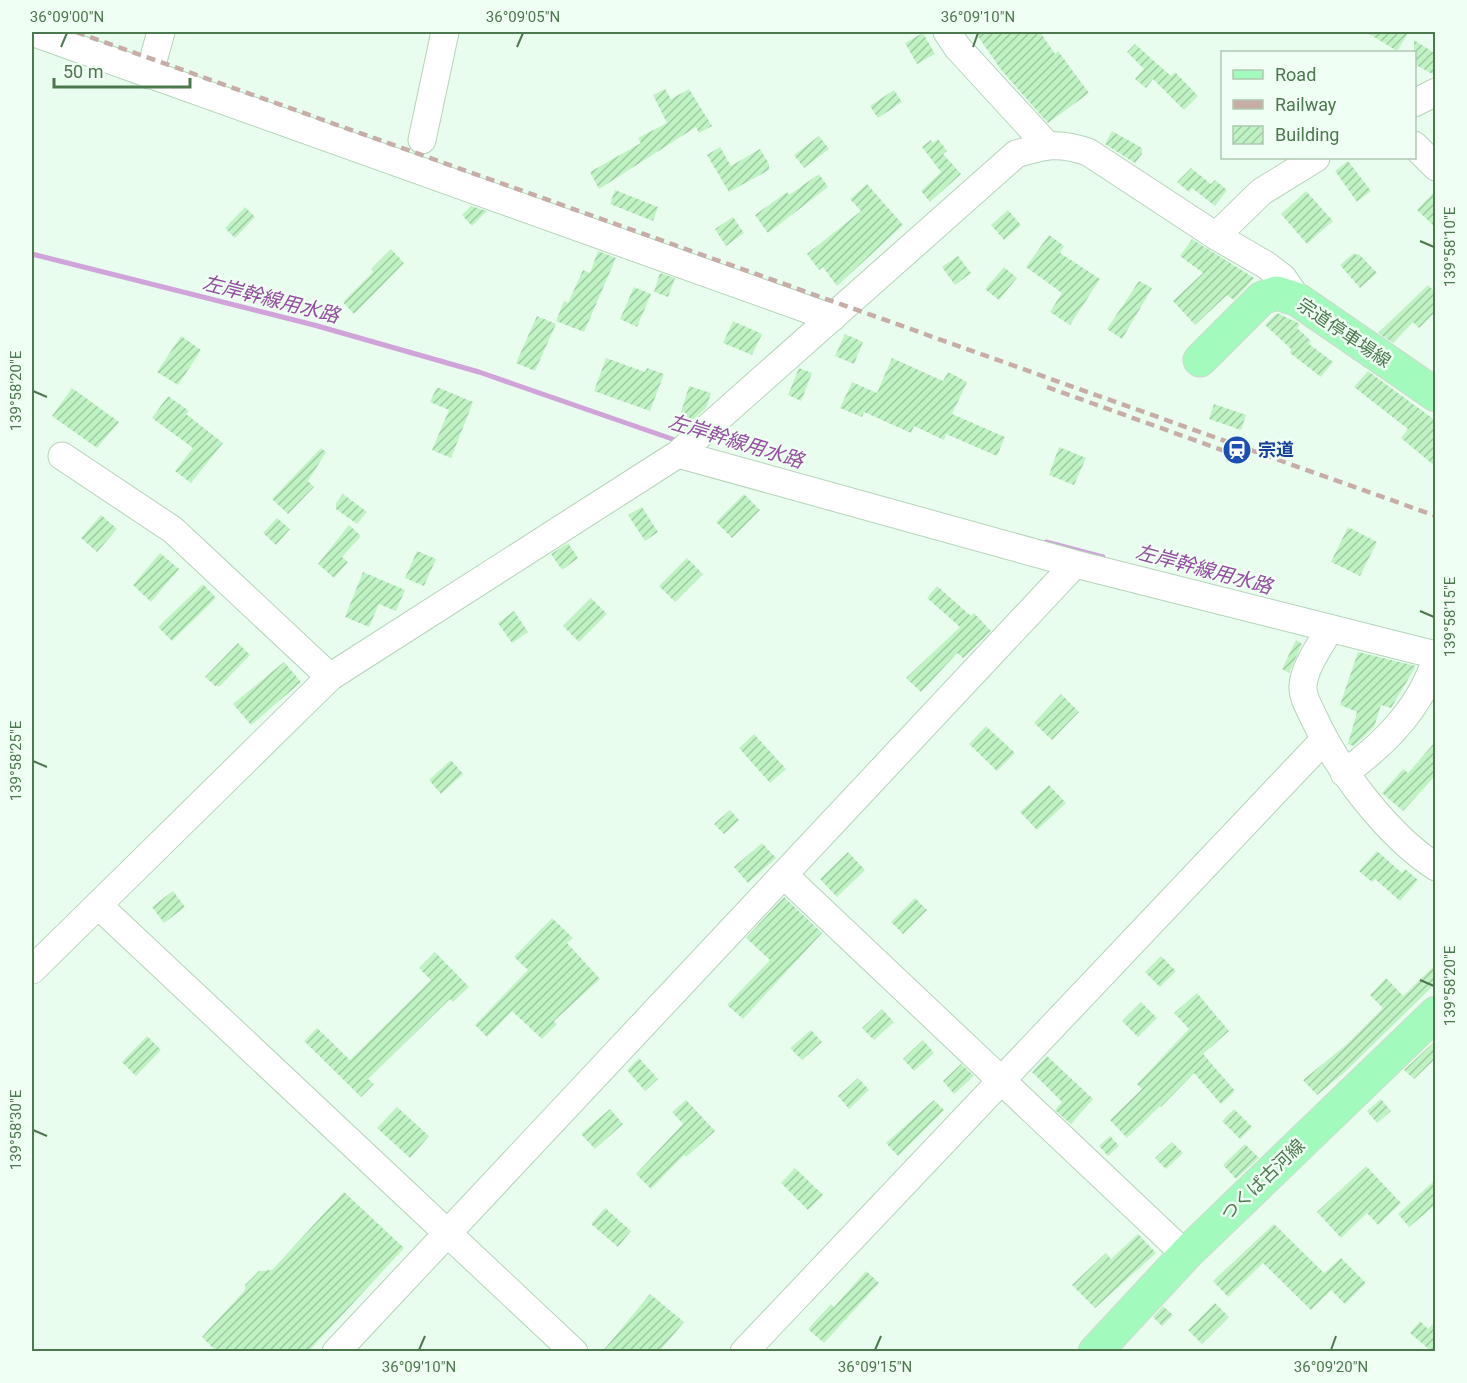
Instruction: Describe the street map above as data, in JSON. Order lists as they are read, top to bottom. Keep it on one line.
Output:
{"streets":{"main road":["宗道停車場線","つくば古河線"]},"water":["左岸幹線用水路"],"places":{"station":["宗道"]},"legend":["Road","Railway","Building"],"scale_bar":"50 m","coordinates":["36°09'00\"N","36°09'05\"N","36°09'10\"N","139°58'10\"E","139°58'20\"E","139°58'15\"E","139°58'25\"E","139°58'30\"E","36°09'15\"N","36°09'20\"N"]}
